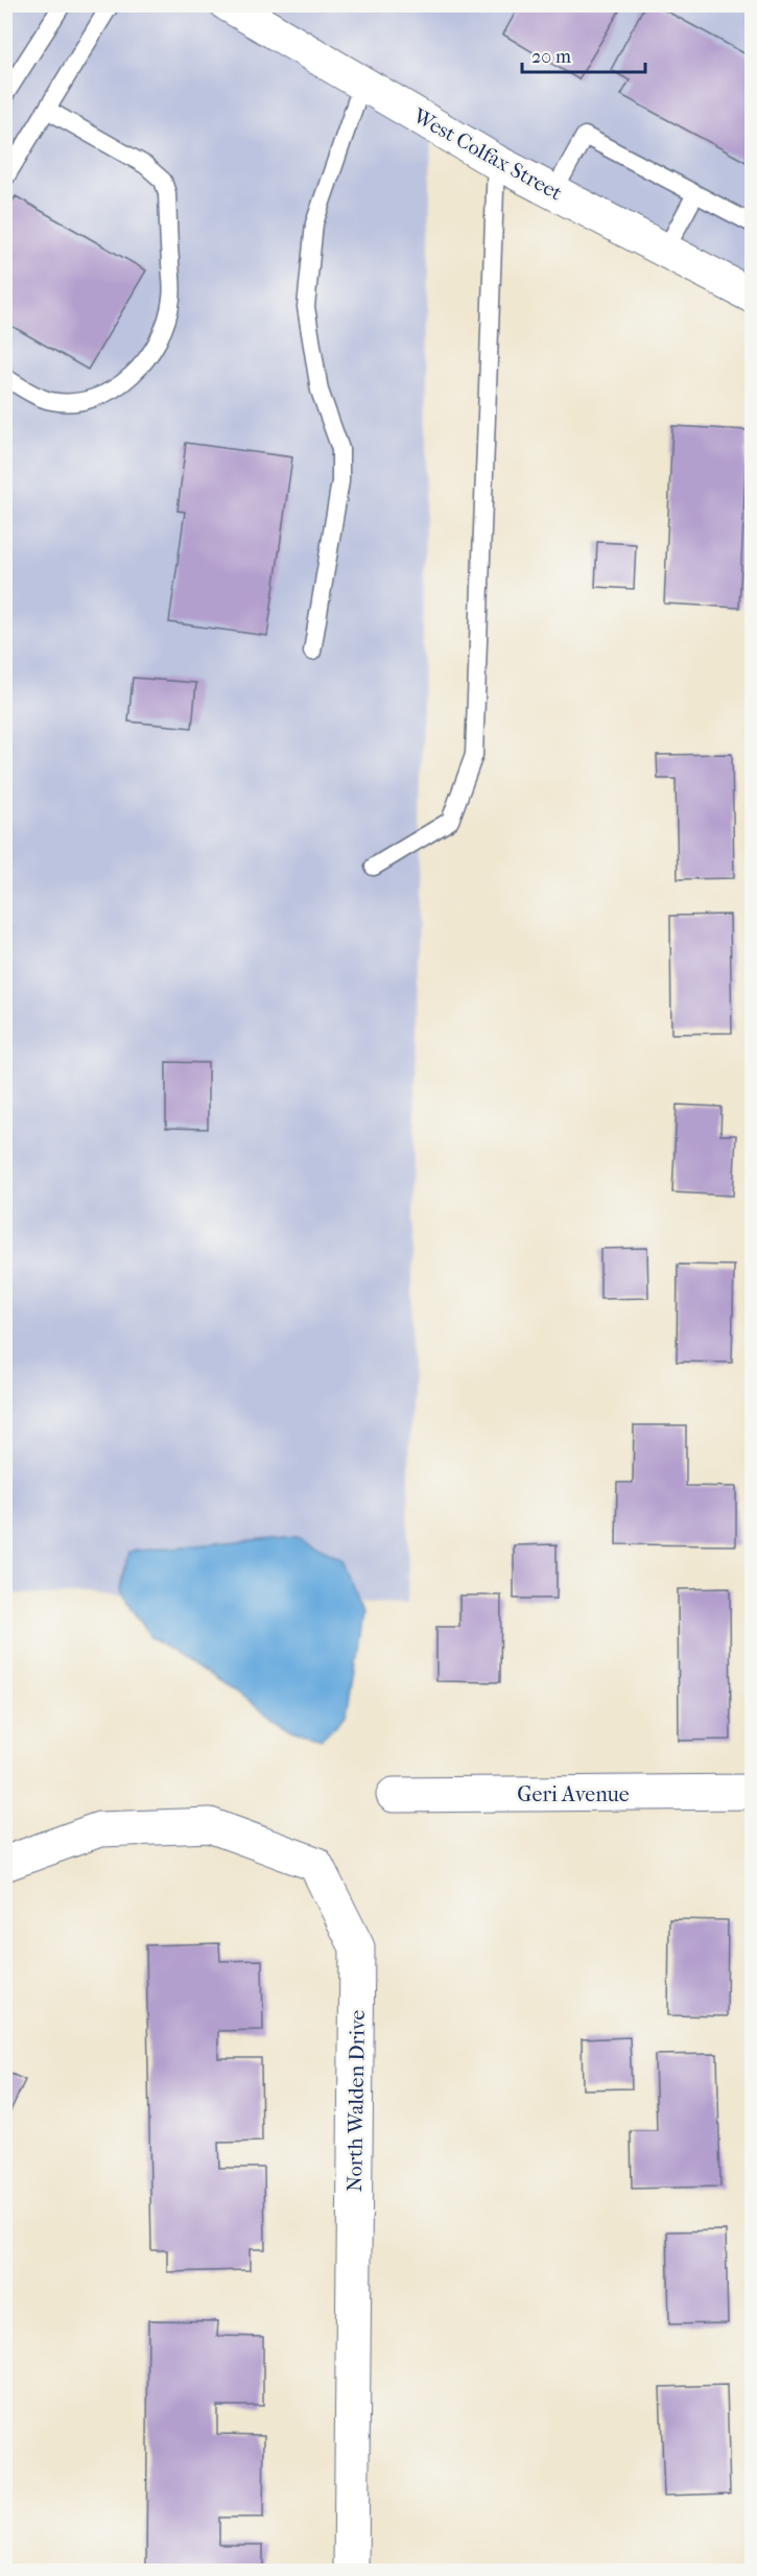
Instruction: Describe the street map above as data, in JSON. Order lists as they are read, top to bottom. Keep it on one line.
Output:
{"streets":{"street":["West Colfax Street","Geri Avenue","North Walden Drive"]},"scale_bar":"20 m"}
